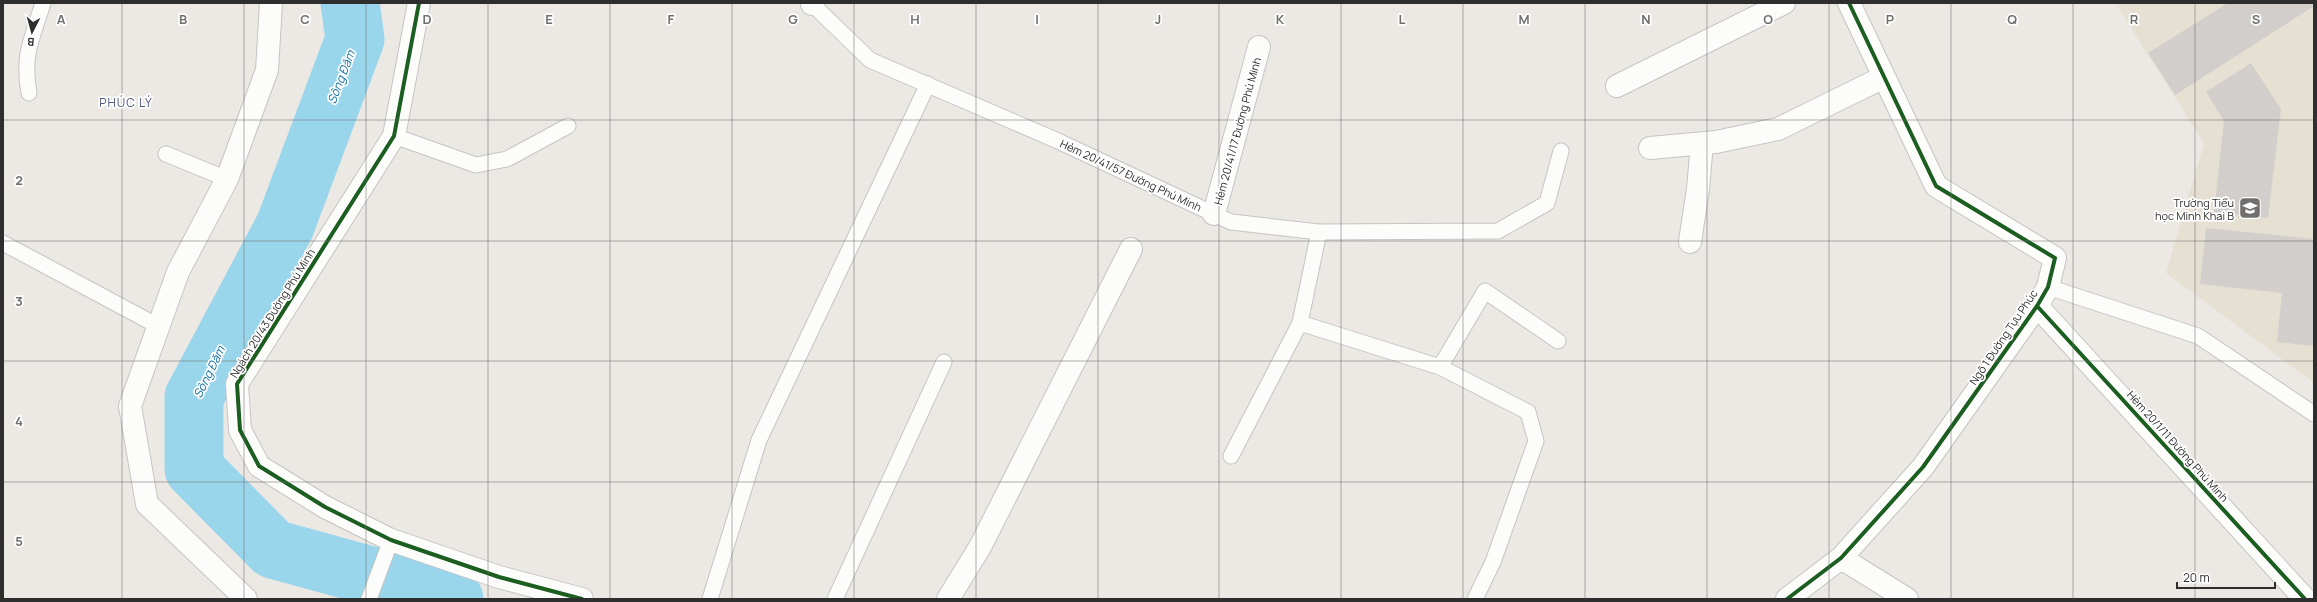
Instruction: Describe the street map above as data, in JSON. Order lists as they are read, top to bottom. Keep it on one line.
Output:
{"streets":{"street":["Hẻm 20/41/17 Đường Phú Minh","Ngách 20/43 Đường Phú Minh","Ngõ 1 Đường Tựu Phúc","Hẻm 20/1/11 Đường Phú Minh"],"lane":["Hẻm 20/41/57 Đường Phú Minh"]},"crossings":[["Hẻm 20/41/17 Đường Phú Minh","Hẻm 20/41/57 Đường Phú Minh"],["Ngõ 1 Đường Tựu Phúc","Hẻm 20/1/11 Đường Phú Minh"]],"districts":["PHÚC LÝ"],"water":["Sông Đăm"],"places":{"school or university":["Trường Tiểu học Minh Khai B"]},"scale_bar":"20 m","north":"bottom","grid":{"columns":["A","B","C","D","E","F","G","H","I","J","K","L","M","N","O","P","Q","R","S"],"rows":["2","3","4","5"]}}
